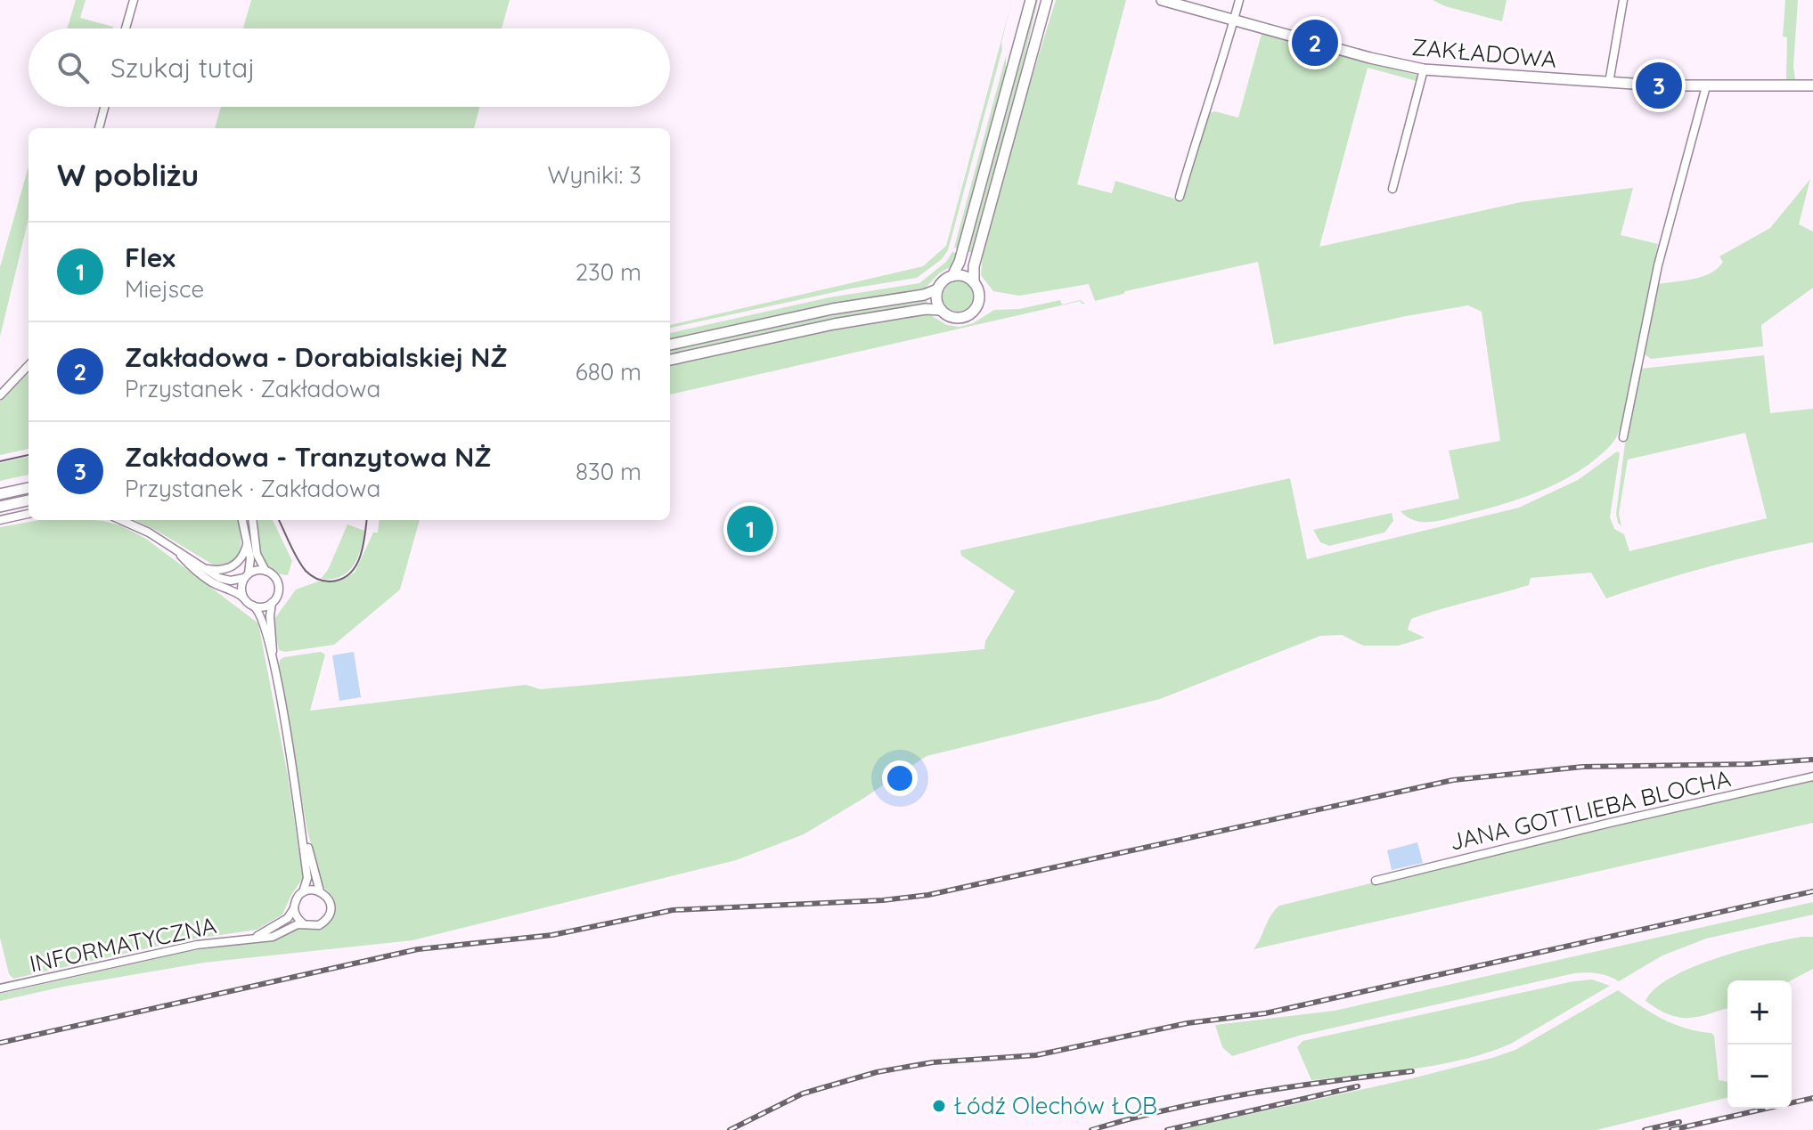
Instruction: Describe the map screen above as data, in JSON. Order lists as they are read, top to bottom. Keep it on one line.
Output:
{"streets":{"street":["ZAKŁADOWA","JANA GOTTLIEBA BLOCHA","INFORMATYCZNA"]},"places":["Łódź Olechów ŁOB"],"page":{"pins":["2","3","1"],"search":"Szukaj tutaj","heading":["W pobliżu","Wyniki: 3"],"list":[{"mark":"1","name":"Flex","note":"Miejsce","value":"230 m"},{"mark":"2","name":"Zakładowa - Dorabialskiej NŻ","note":"Przystanek · Zakładowa","value":"680 m"},{"mark":"3","name":"Zakładowa - Tranzytowa NŻ","note":"Przystanek · Zakładowa","value":"830 m"}],"map_buttons":["+","−"]}}
